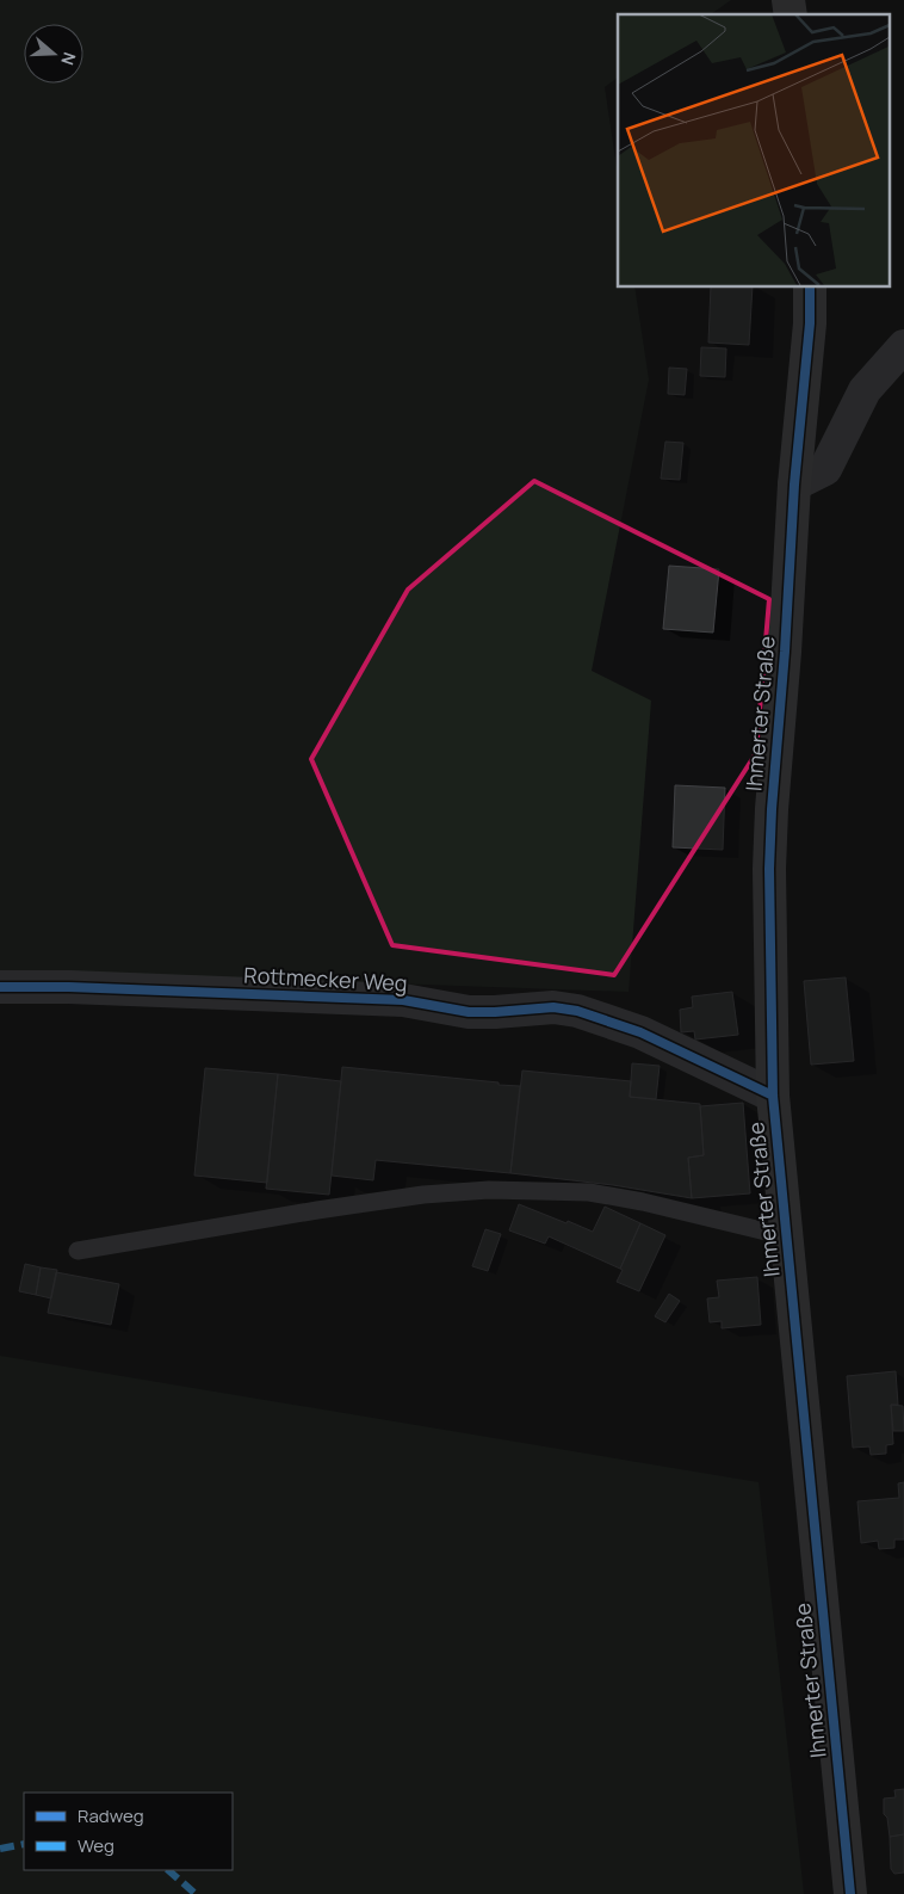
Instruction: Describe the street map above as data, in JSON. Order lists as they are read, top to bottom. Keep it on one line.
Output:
{"streets":{"main road":["Ihmerter Straße"],"street":["Rottmecker Weg"]},"crossings":[["Ihmerter Straße","Rottmecker Weg"]],"legend":["Radweg","Weg"],"north":"right"}
